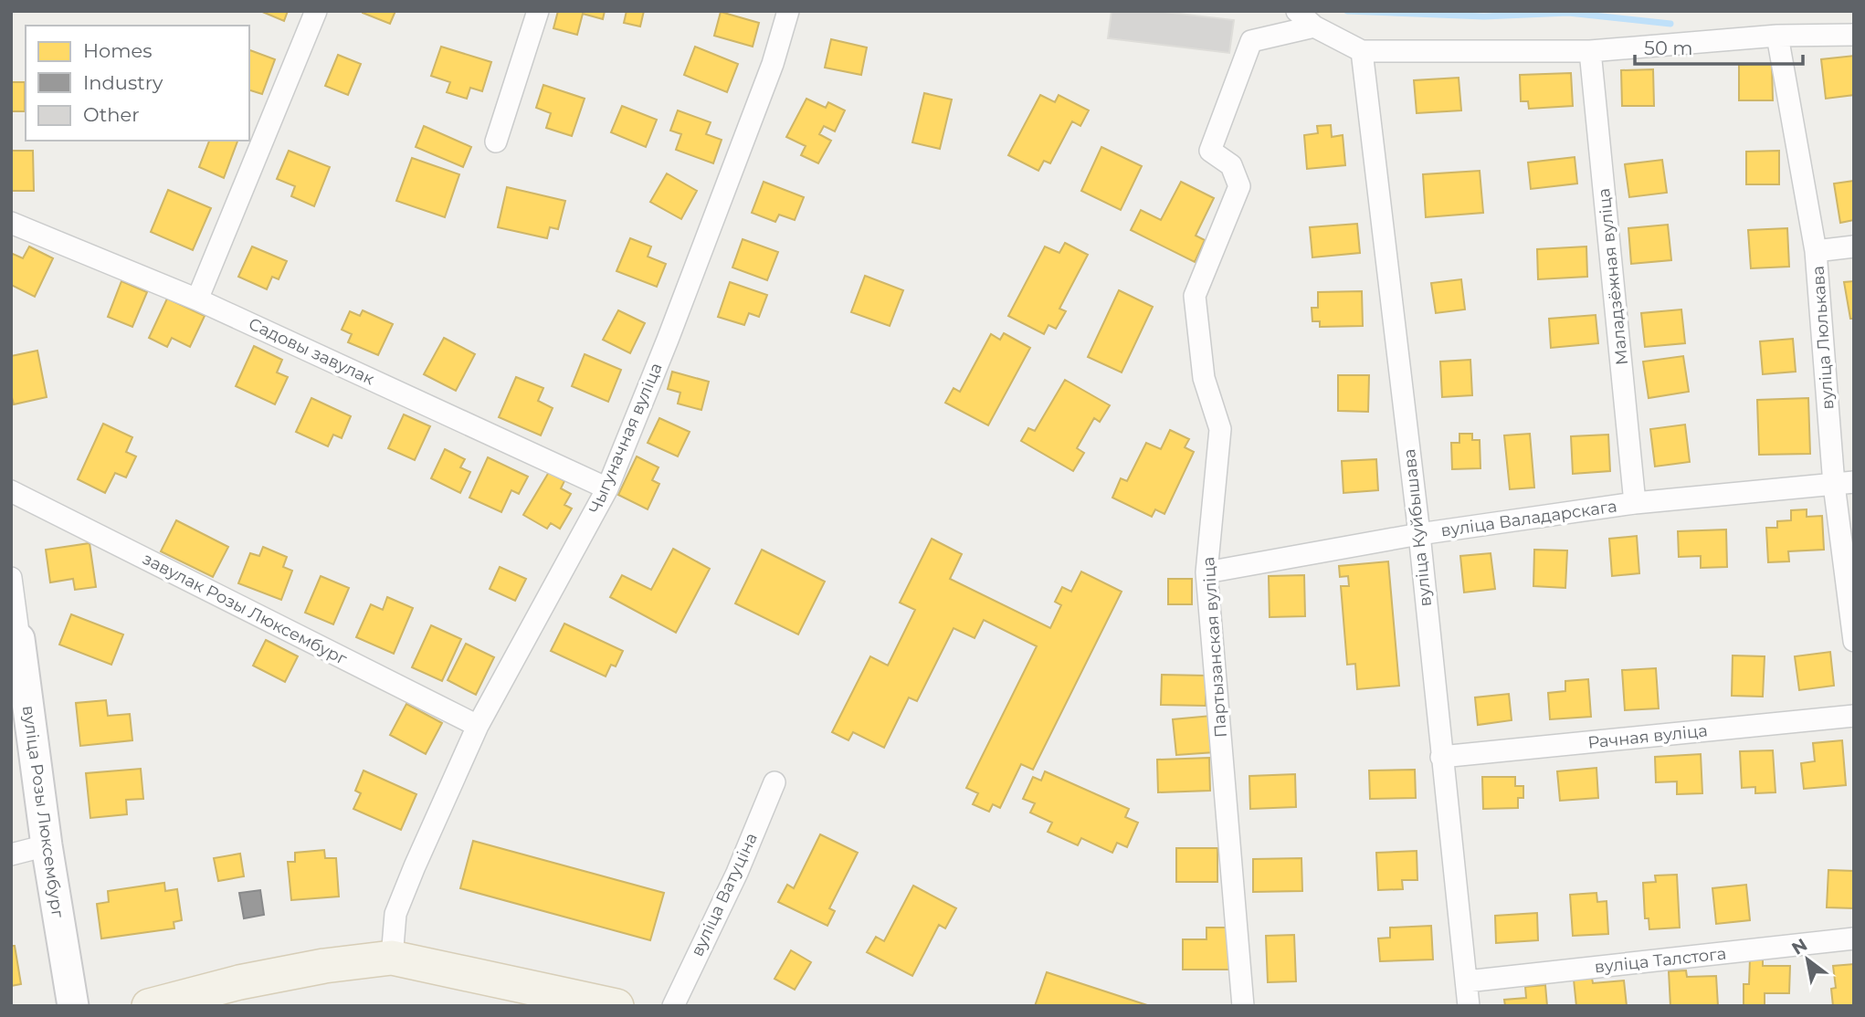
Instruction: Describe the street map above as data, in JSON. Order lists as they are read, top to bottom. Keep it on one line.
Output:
{"streets":{"street":["Маладзёжная вуліца","вуліца Люлькава","Садовы завулак","Чыгуначная вуліца","вуліца Валадарскага","вуліца Куйбышава","завулак Розы Люксембург","Партызанская вуліца","Рачная вуліца","вуліца Розы Люксембург","вуліца Ватуціна","вуліца Талстога"]},"crossings":[["Маладзёжная вуліца","вуліца Валадарскага"],["вуліца Люлькава","вуліца Валадарскага"],["Садовы завулак","Чыгуначная вуліца"],["Чыгуначная вуліца","завулак Розы Люксембург"],["вуліца Валадарскага","вуліца Куйбышава"],["вуліца Валадарскага","Партызанская вуліца"],["вуліца Куйбышава","Рачная вуліца"],["вуліца Куйбышава","вуліца Талстога"]],"legend":["Homes","Industry","Other"],"scale_bar":"50 m","north":"top left"}
